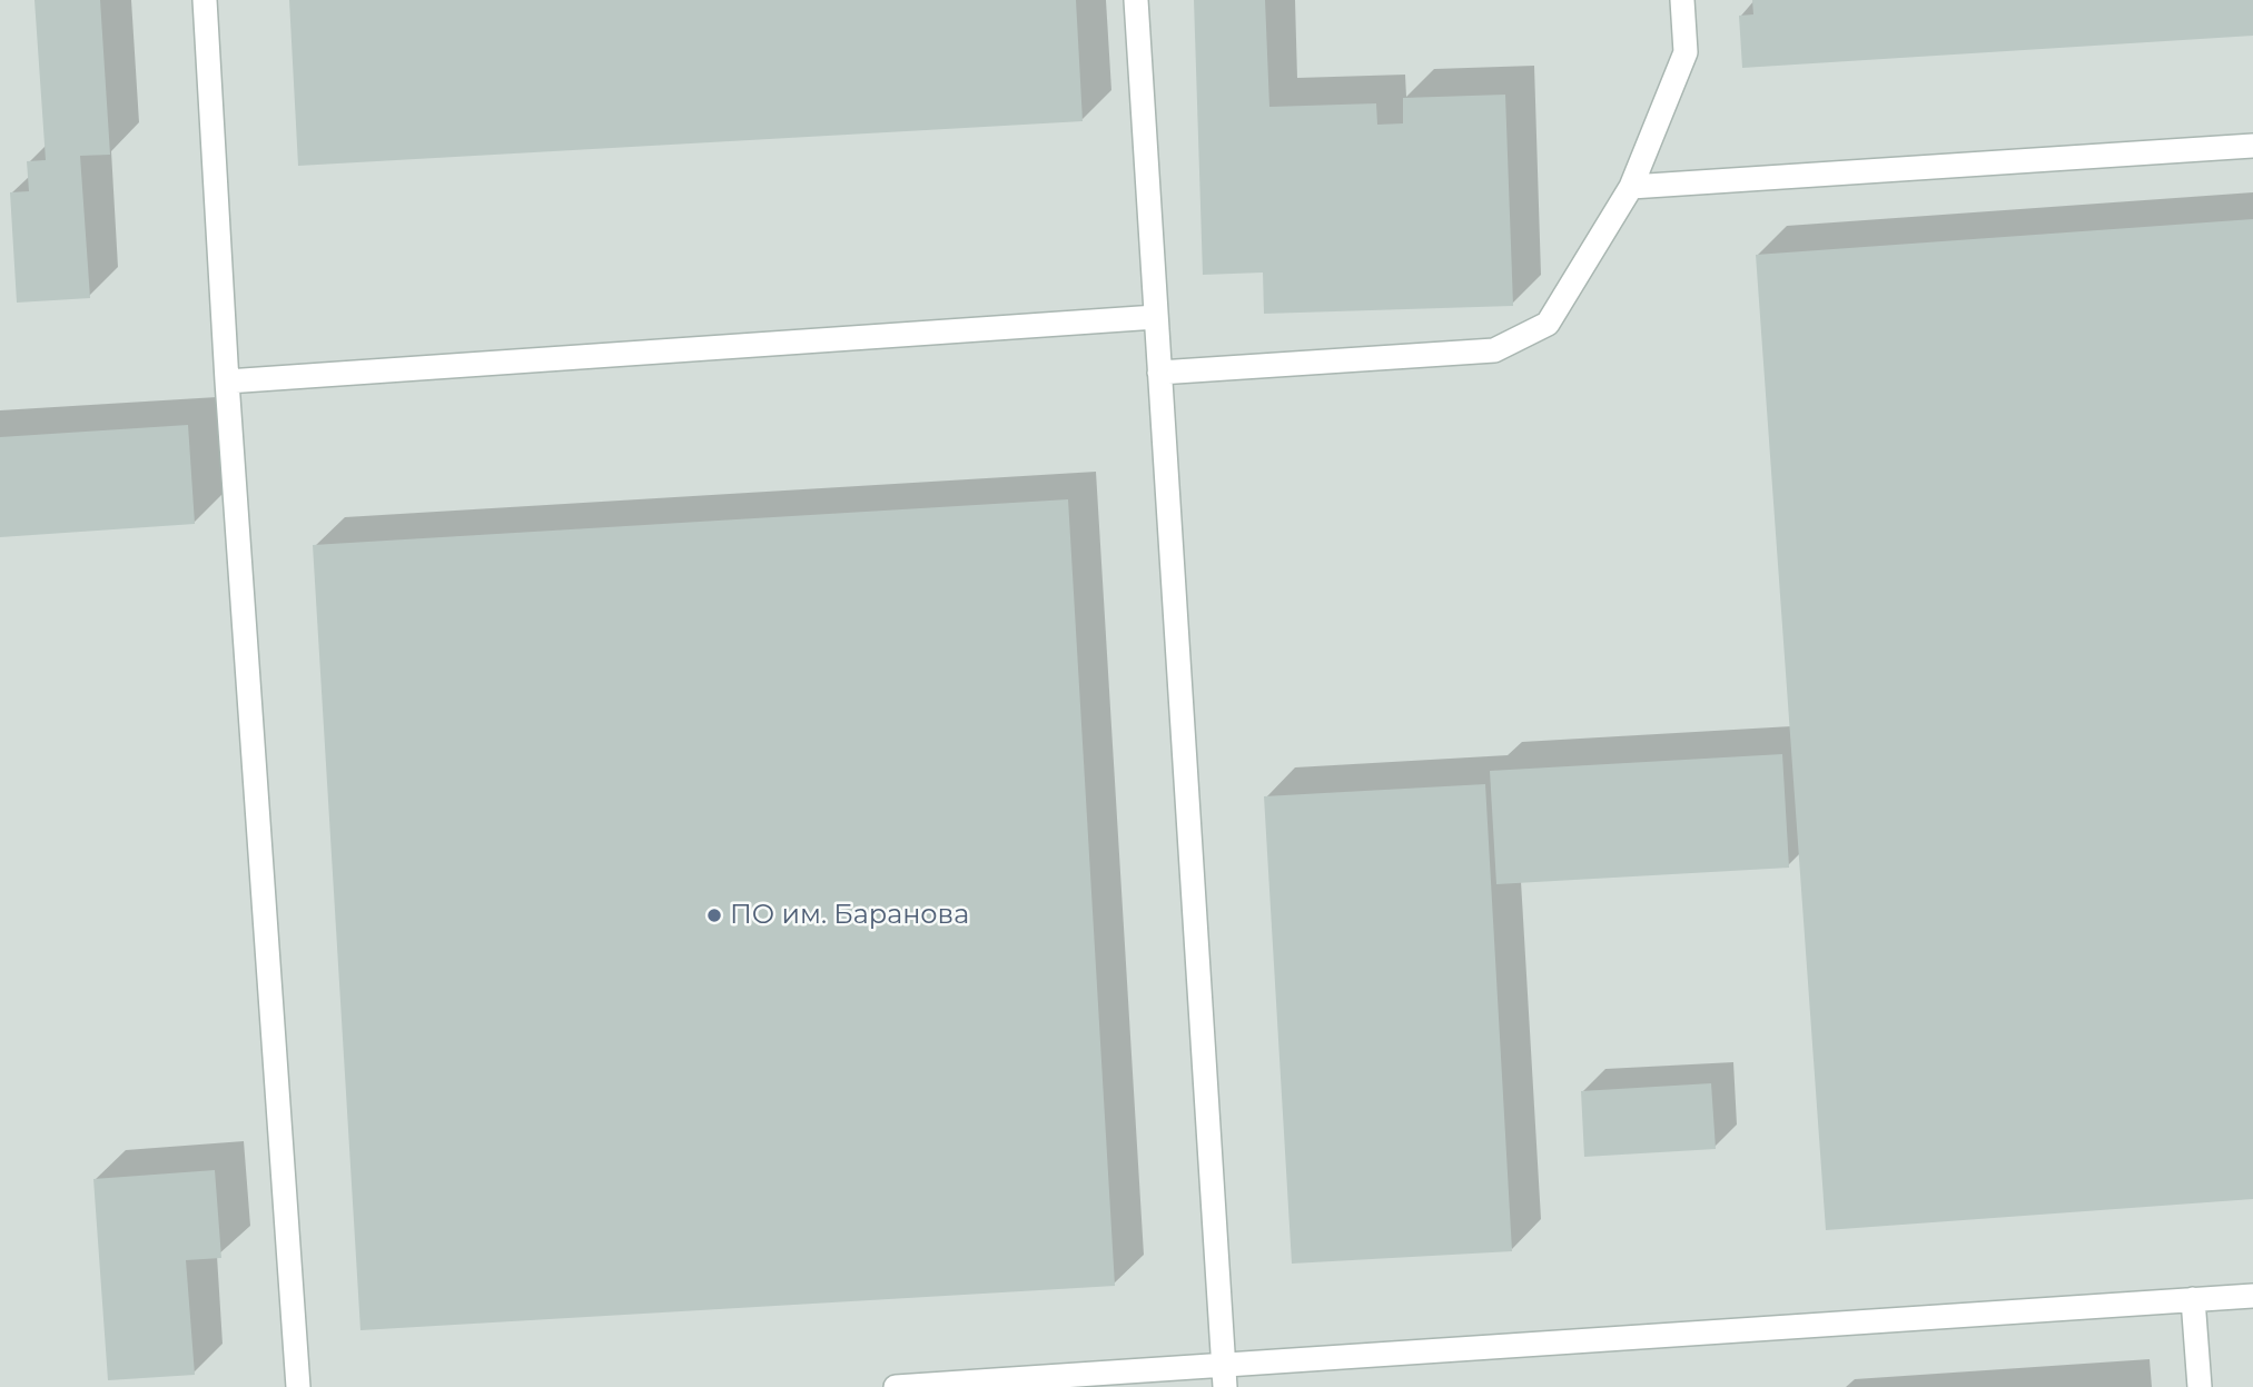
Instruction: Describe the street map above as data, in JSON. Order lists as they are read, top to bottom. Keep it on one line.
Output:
{"places":["ПО им. Баранова"]}
